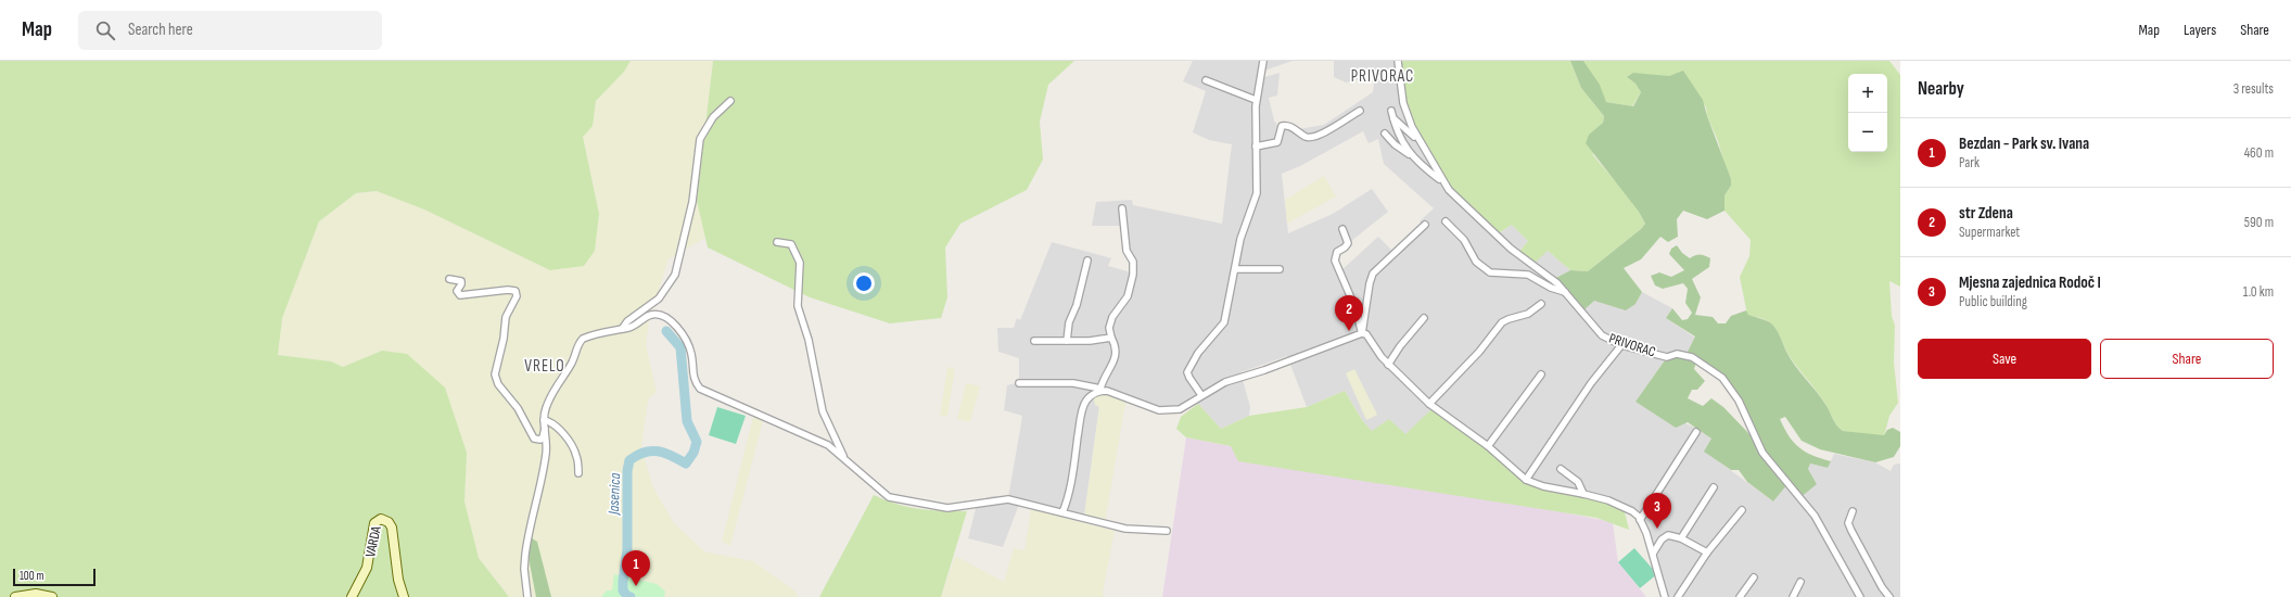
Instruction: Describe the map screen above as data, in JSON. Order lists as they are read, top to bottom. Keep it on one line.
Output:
{"streets":{"street":["PRIVORAC","VARDA"]},"districts":["PRIVORAC","VRELO"],"water":["Jasenica"],"scale_bar":"100 m","page":{"header":"Map","search":"Search here","nav":["Map","Layers","Share"],"heading":["Nearby","3 results"],"map_buttons":["+","−"],"list":[{"mark":"1","name":"Bezdan - Park sv. Ivana","note":"Park","value":"460 m"},{"mark":"2","name":"str Zdena","note":"Supermarket","value":"590 m"},{"mark":"3","name":"Mjesna zajednica Rodoč I","note":"Public building","value":"1.0 km"}],"pins":["2","3","1"],"buttons":["Save","Share"],"scale":"100 m"}}
